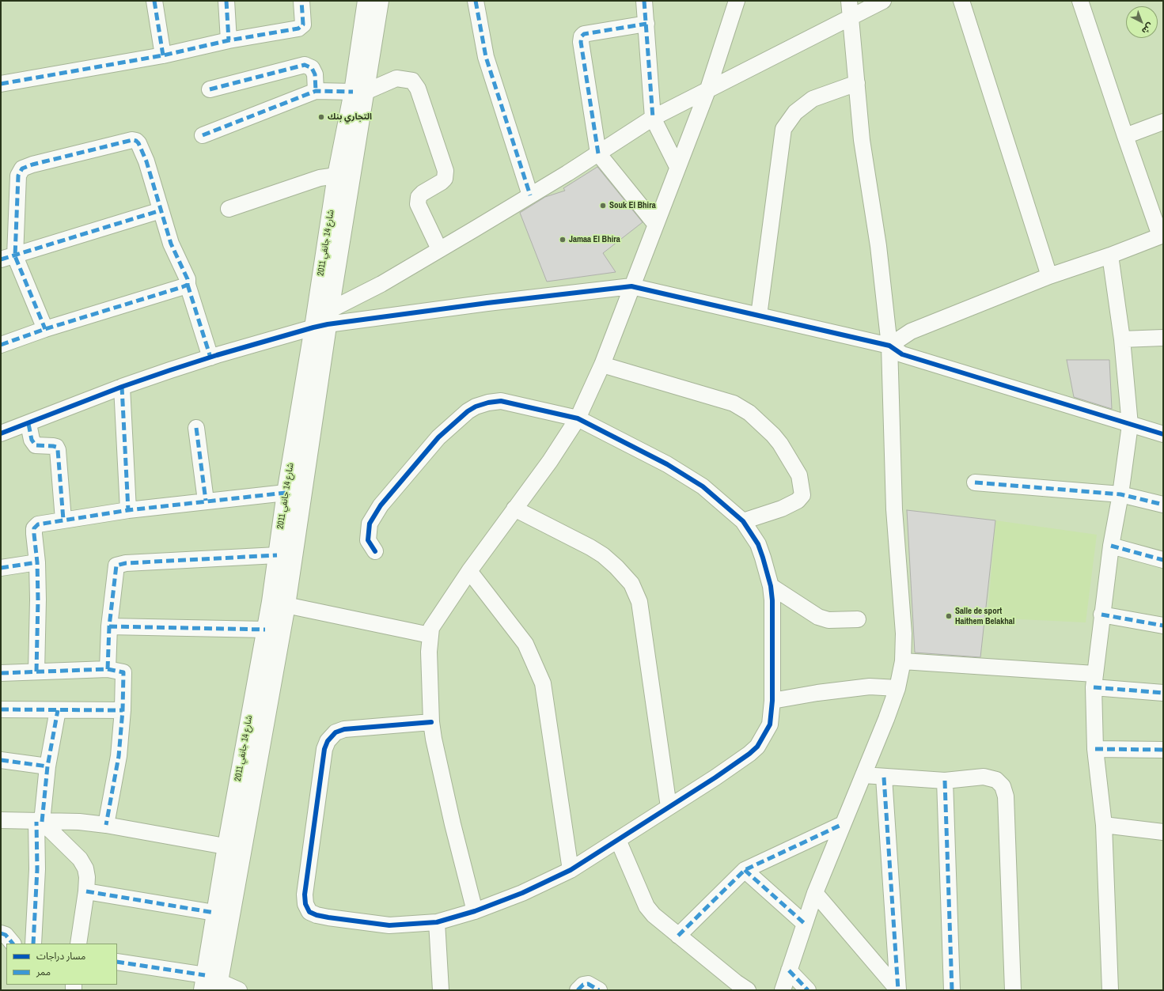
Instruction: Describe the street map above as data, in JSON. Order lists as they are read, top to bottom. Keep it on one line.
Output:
{"streets":{"main road":["شارع 14 جانفي 2011"]},"places":["التجاري بنك","Souk El Bhira","Jamaa El Bhira","Salle de sport Haithem Belakhal"],"legend":["مسار دراجات","ممر"],"north":"bottom right"}
